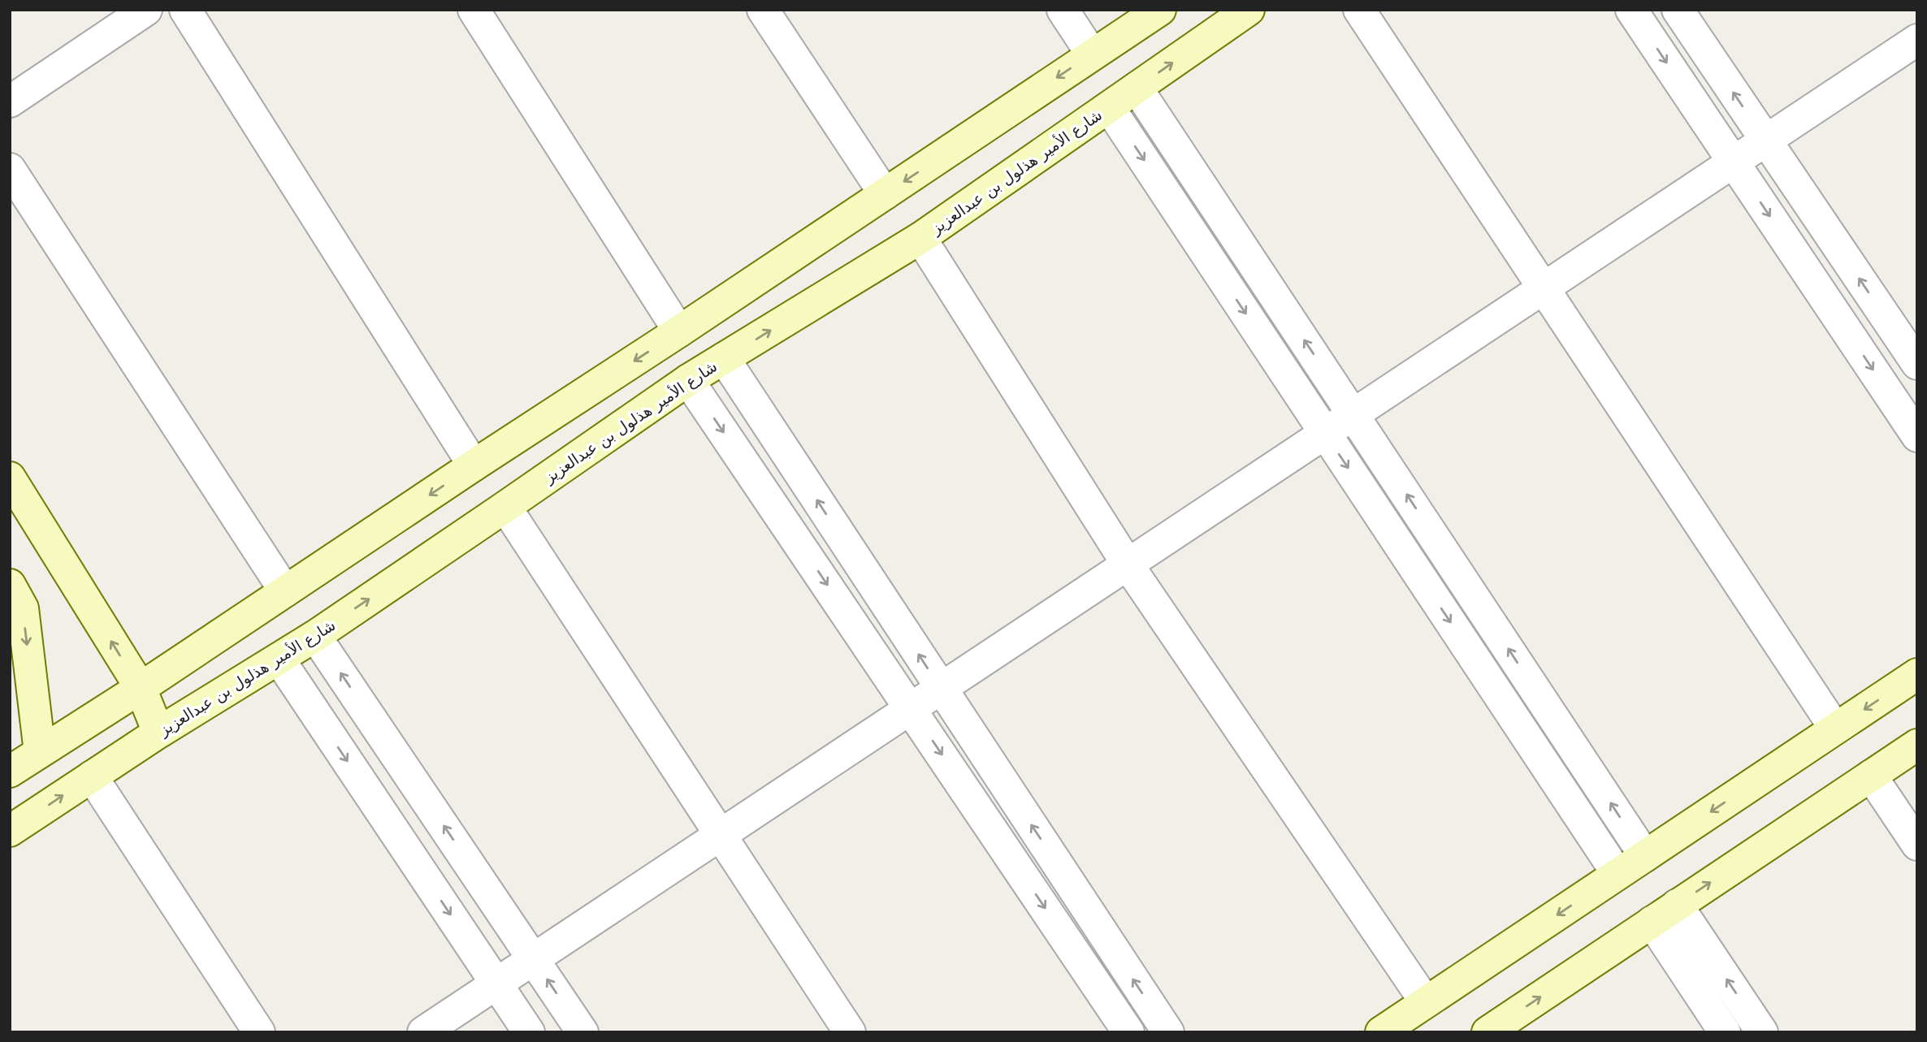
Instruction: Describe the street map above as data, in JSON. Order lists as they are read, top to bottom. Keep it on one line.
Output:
{"streets":{"street":["شارع الأمير هذلول بن عبدالعزيز"]}}
